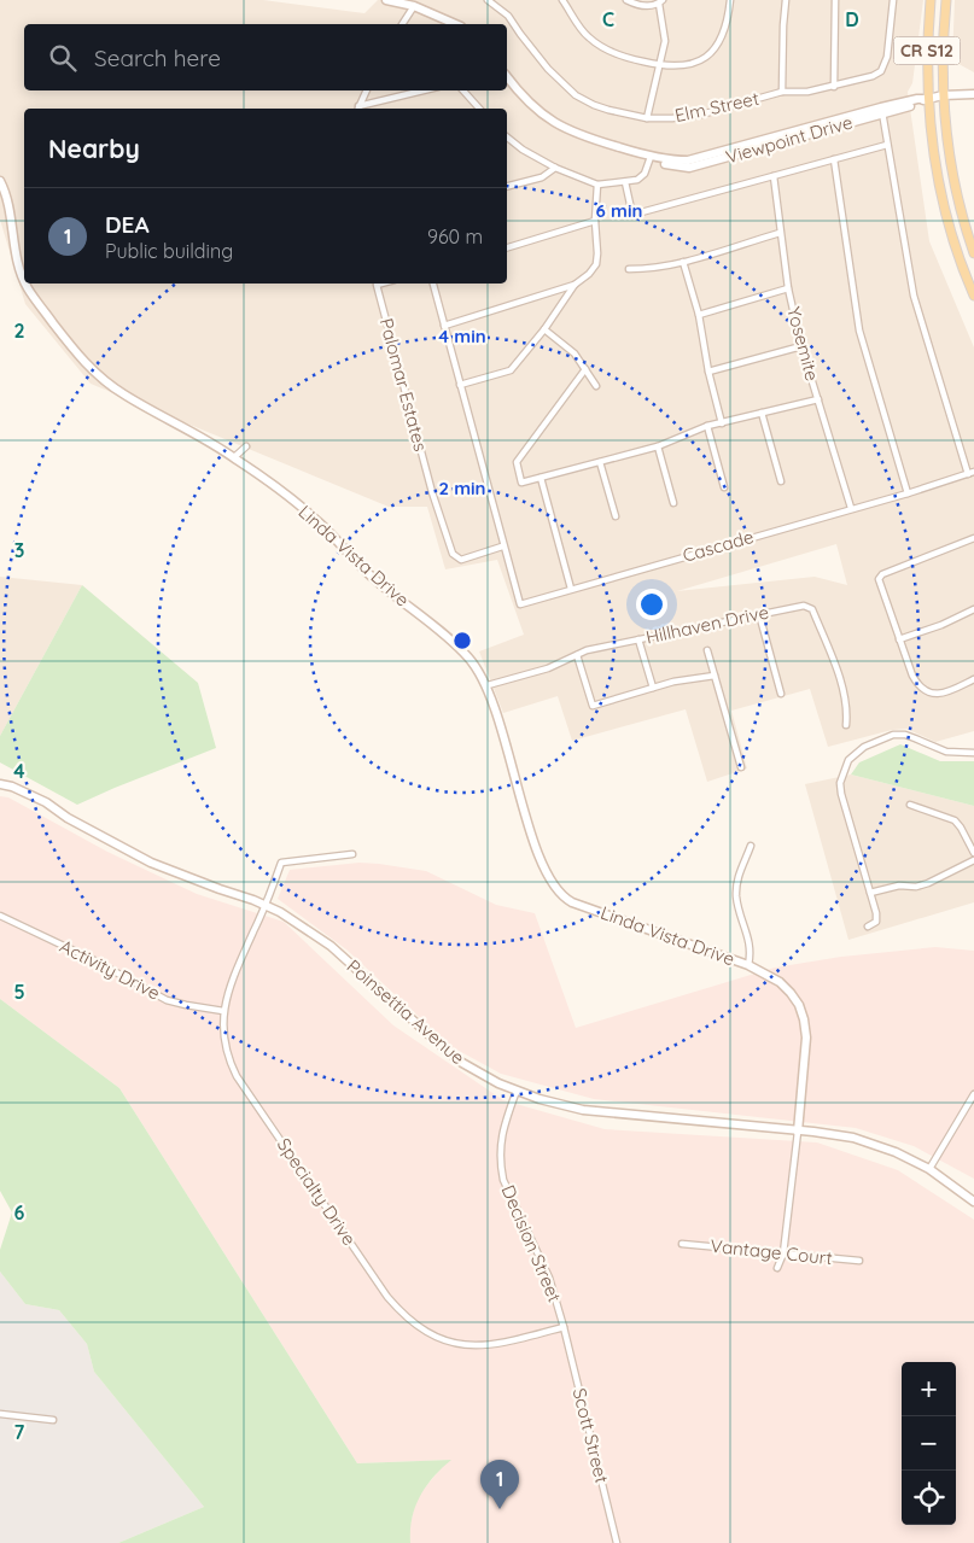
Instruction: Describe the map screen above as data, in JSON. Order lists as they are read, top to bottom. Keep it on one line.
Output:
{"streets":{"main road":["CR S12"],"street":["Elm Street","Viewpoint Drive","Yosemite","Palomar Estates","Cascade","Linda Vista Drive","Hillhaven Drive","Activity Drive","Poinsettia Avenue","Specialty Drive","Decision Street","Vantage Court","Scott Street"]},"crossings":[["CR S12","Viewpoint Drive"],["Yosemite","Cascade"],["Palomar Estates","Cascade"],["Linda Vista Drive","Hillhaven Drive"],["Linda Vista Drive","Poinsettia Avenue"],["Activity Drive","Specialty Drive"],["Poinsettia Avenue","Specialty Drive"],["Poinsettia Avenue","Decision Street"],["Specialty Drive","Decision Street"],["Specialty Drive","Scott Street"],["Decision Street","Scott Street"]],"page":{"search":"Search here","heading":"Nearby","list":[{"mark":"1","name":"DEA","note":"Public building","value":"960 m"}],"map_buttons":["+","−"],"pins":"1"},"grid":{"columns":["C","D"],"rows":["2","3","4","5","6","7"]},"rings":["6 min","4 min","2 min"]}
